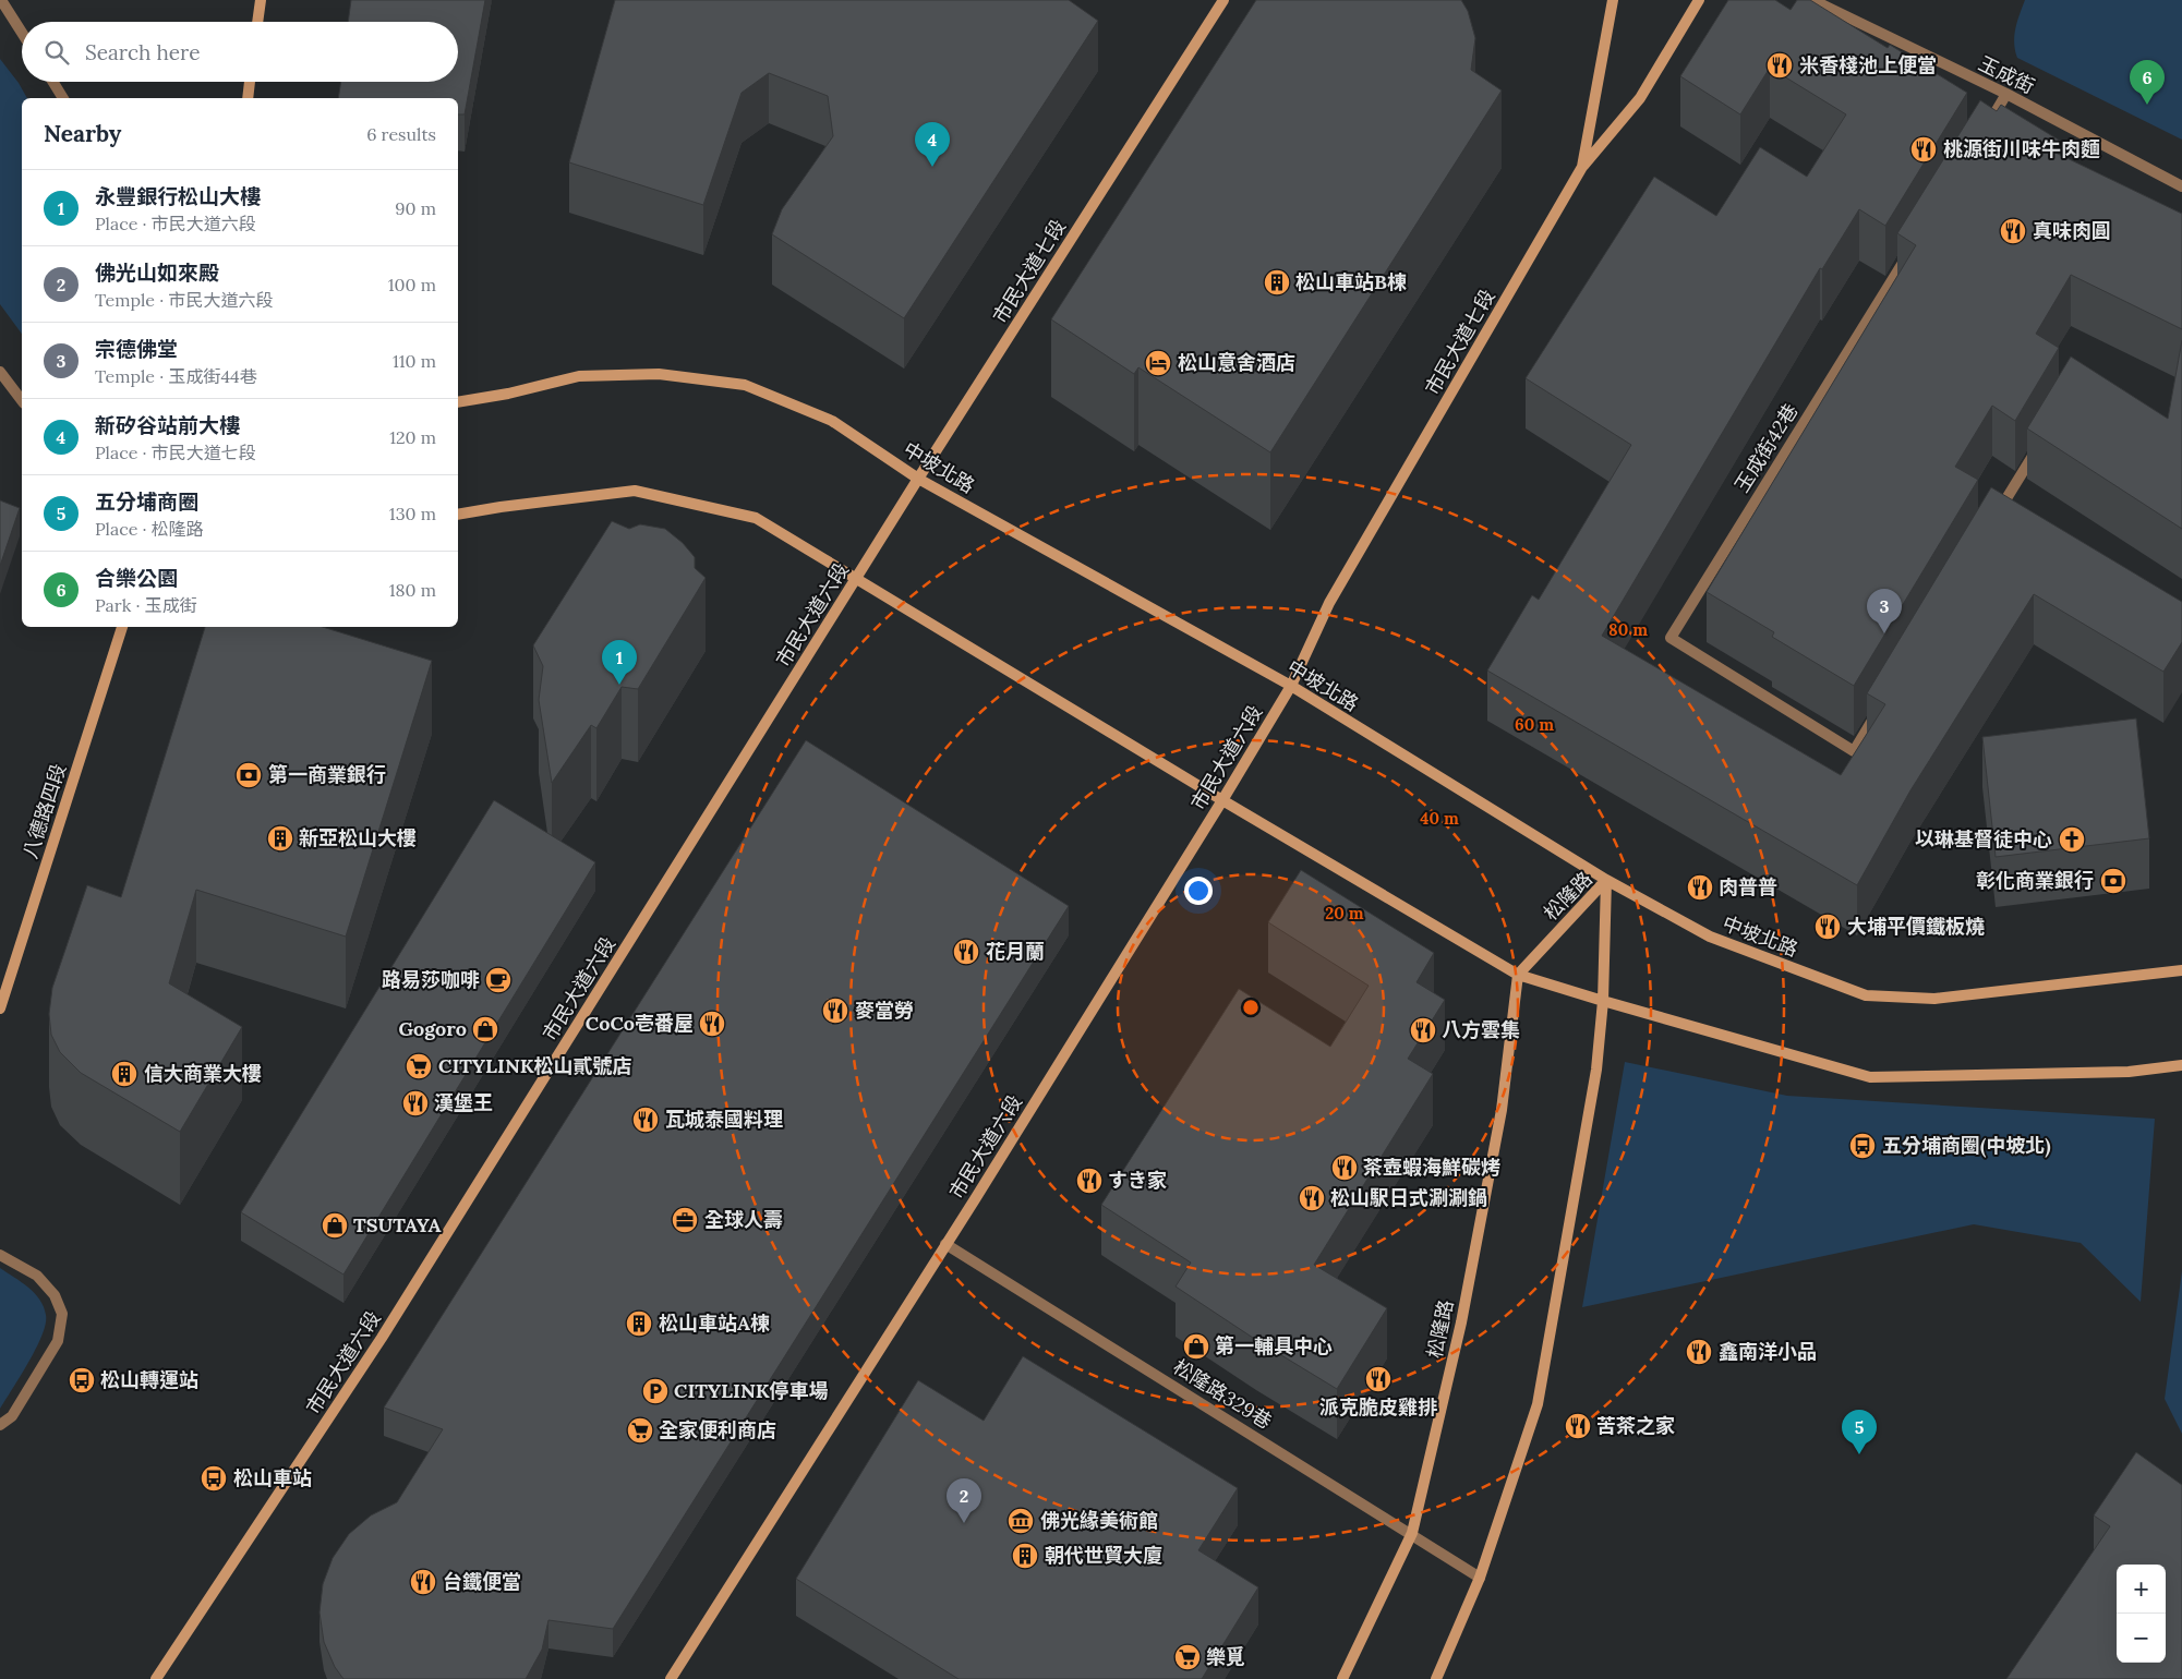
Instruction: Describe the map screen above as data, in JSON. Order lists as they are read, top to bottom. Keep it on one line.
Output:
{"streets":{"street":["玉成街","市民大道七段","玉成街42巷","中坡北路","市民大道六段","八德路四段","松隆路","松隆路329巷"]},"crossings":[["市民大道七段","中坡北路"],["市民大道七段","市民大道六段"],["中坡北路","市民大道六段"],["中坡北路","松隆路"],["市民大道六段","松隆路329巷"],["松隆路","松隆路329巷"]],"places":{"restaurant":["米香棧池上便當","桃源街川味牛肉麵","真味肉圓","肉普普","大埔平價鐵板燒","花月蘭","麥當勞","CoCo壱番屋","八方雲集","漢堡王","瓦城泰國料理","茶壺蝦海鮮碳烤","すき家","松山駅日式涮涮鍋","鑫南洋小品","派克脆皮雞排","苦茶之家","台鐵便當"],"building":["松山車站B棟","新亞松山大樓","信大商業大樓","松山車站A棟","朝代世貿大廈"],"hotel":["松山意舍酒店"],"bank":["第一商業銀行","彰化商業銀行"],"church":["以琳基督徒中心"],"cafe":["路易莎咖啡"],"shop":["Gogoro","TSUTAYA","第一輔具中心"],"supermarket":["CITYLINK松山貳號店","全家便利商店","樂覓"],"bus stop":["五分埔商圈(中坡北)","松山轉運站","松山車站"],"office":["全球人壽"],"parking":["CITYLINK停車場"],"museum":["佛光緣美術館"]},"page":{"search":"Search here","pins":["6","4","3","1","5","2"],"heading":["Nearby","6 results"],"list":[{"mark":"1","name":"永豐銀行松山大樓","note":"Place · 市民大道六段","value":"90 m"},{"mark":"2","name":"佛光山如來殿","note":"Temple · 市民大道六段","value":"100 m"},{"mark":"3","name":"宗德佛堂","note":"Temple · 玉成街44巷","value":"110 m"},{"mark":"4","name":"新矽谷站前大樓","note":"Place · 市民大道七段","value":"120 m"},{"mark":"5","name":"五分埔商圈","note":"Place · 松隆路","value":"130 m"},{"mark":"6","name":"合樂公園","note":"Park · 玉成街","value":"180 m"}],"map_buttons":["+","−"]},"rings":["80 m","60 m","40 m","20 m"]}
